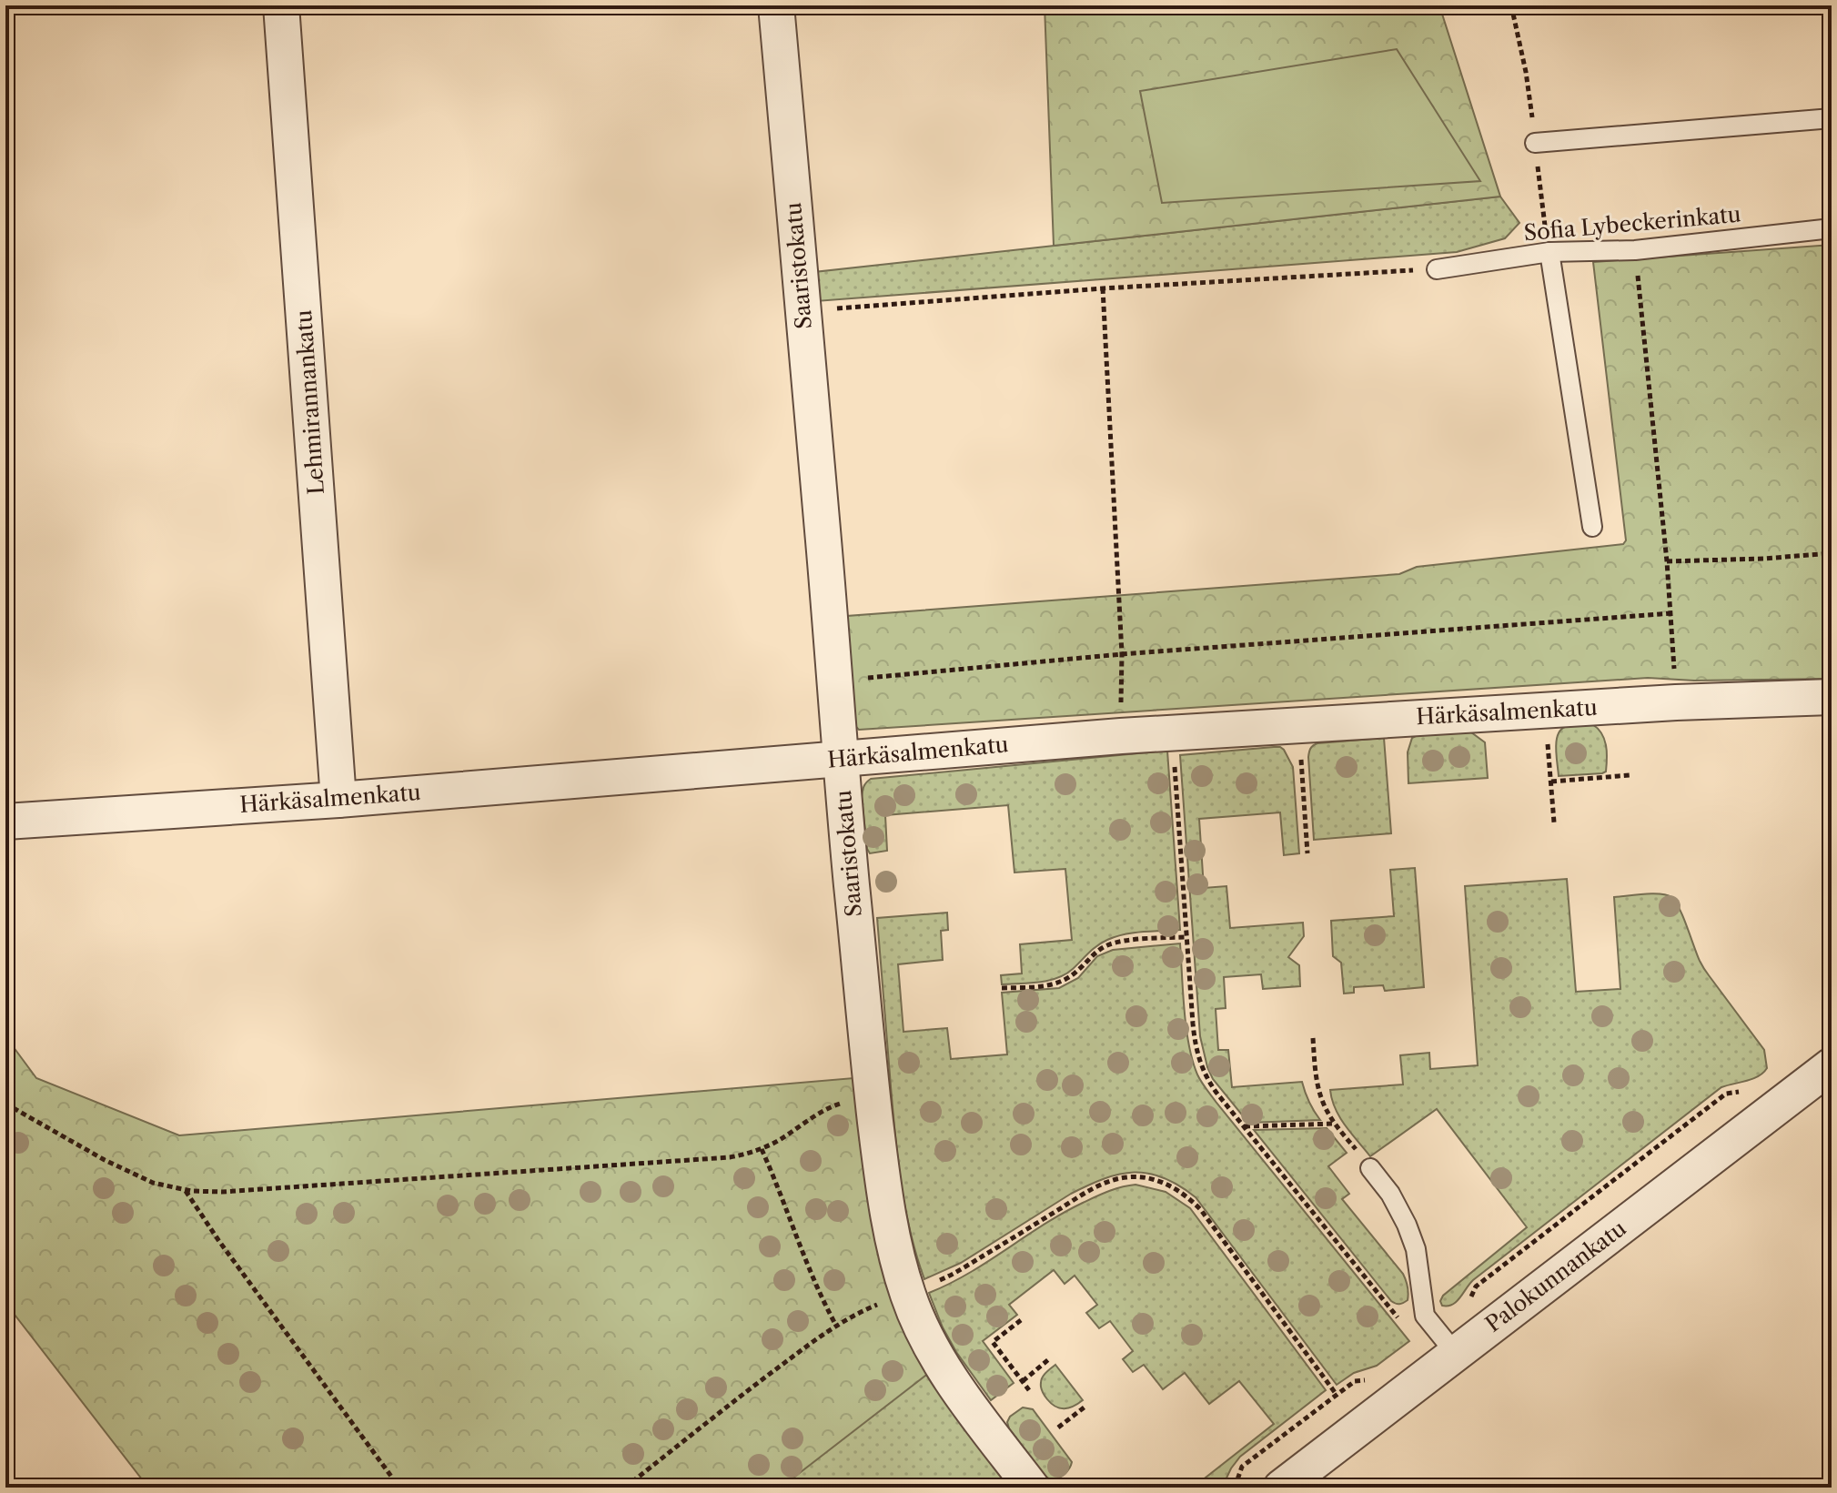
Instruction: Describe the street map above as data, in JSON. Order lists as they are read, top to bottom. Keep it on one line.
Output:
{"streets":{"street":["Saaristokatu","Lehmirannankatu","Härkäsalmenkatu","Palokunnankatu"],"lane":["Sofia Lybeckerinkatu"]},"crossings":[["Saaristokatu","Härkäsalmenkatu"],["Lehmirannankatu","Härkäsalmenkatu"]]}
